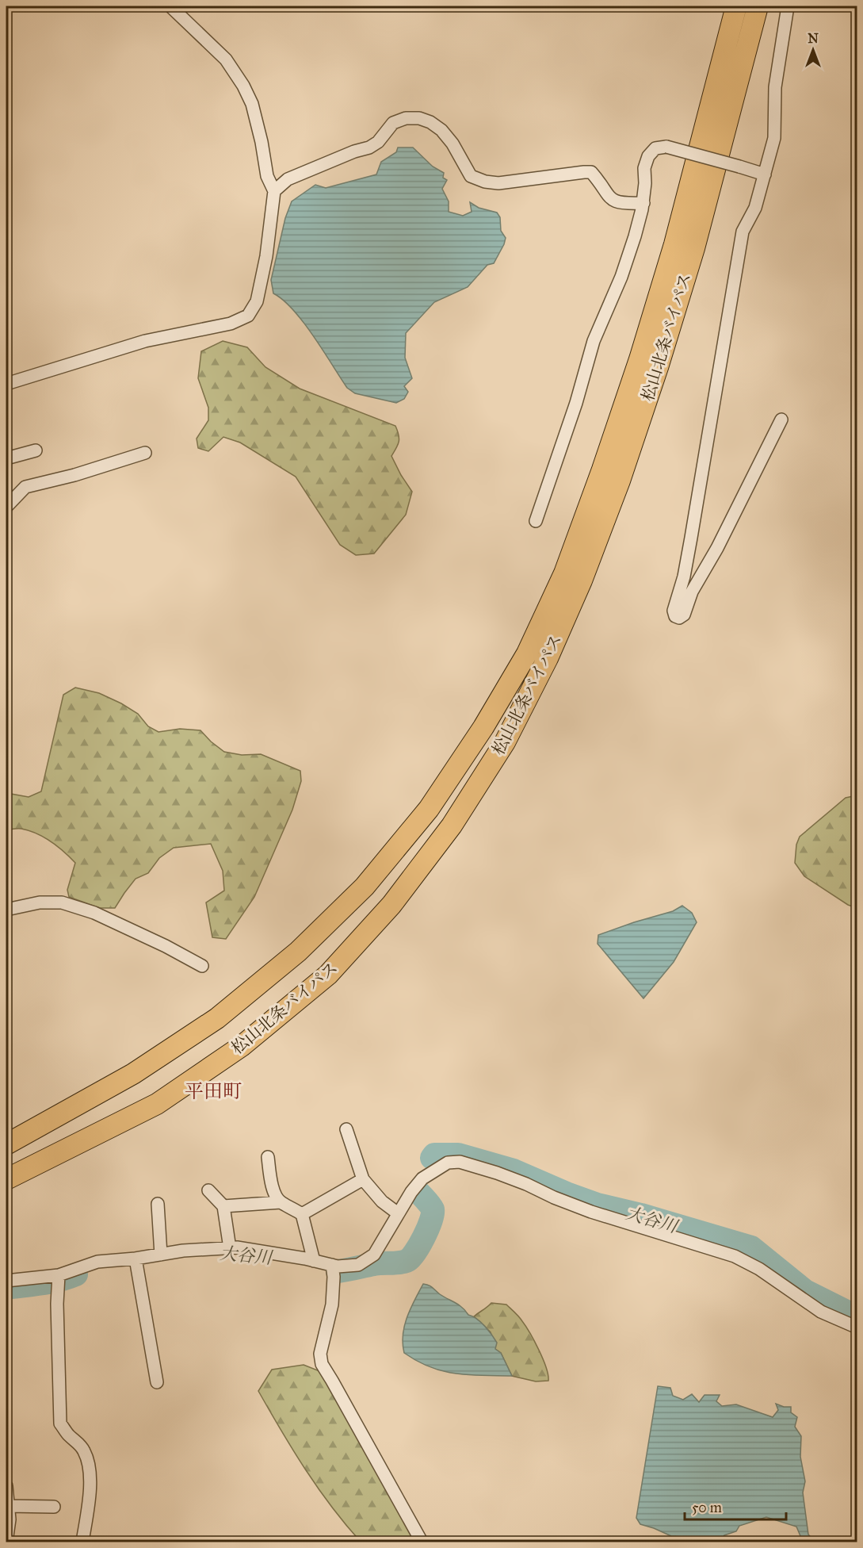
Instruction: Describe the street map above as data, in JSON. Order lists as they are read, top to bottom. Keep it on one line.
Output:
{"streets":{"highway":["松山北条バイパス"]},"districts":["平田町"],"water":["大谷川"],"scale_bar":"50 m","north":"top"}
